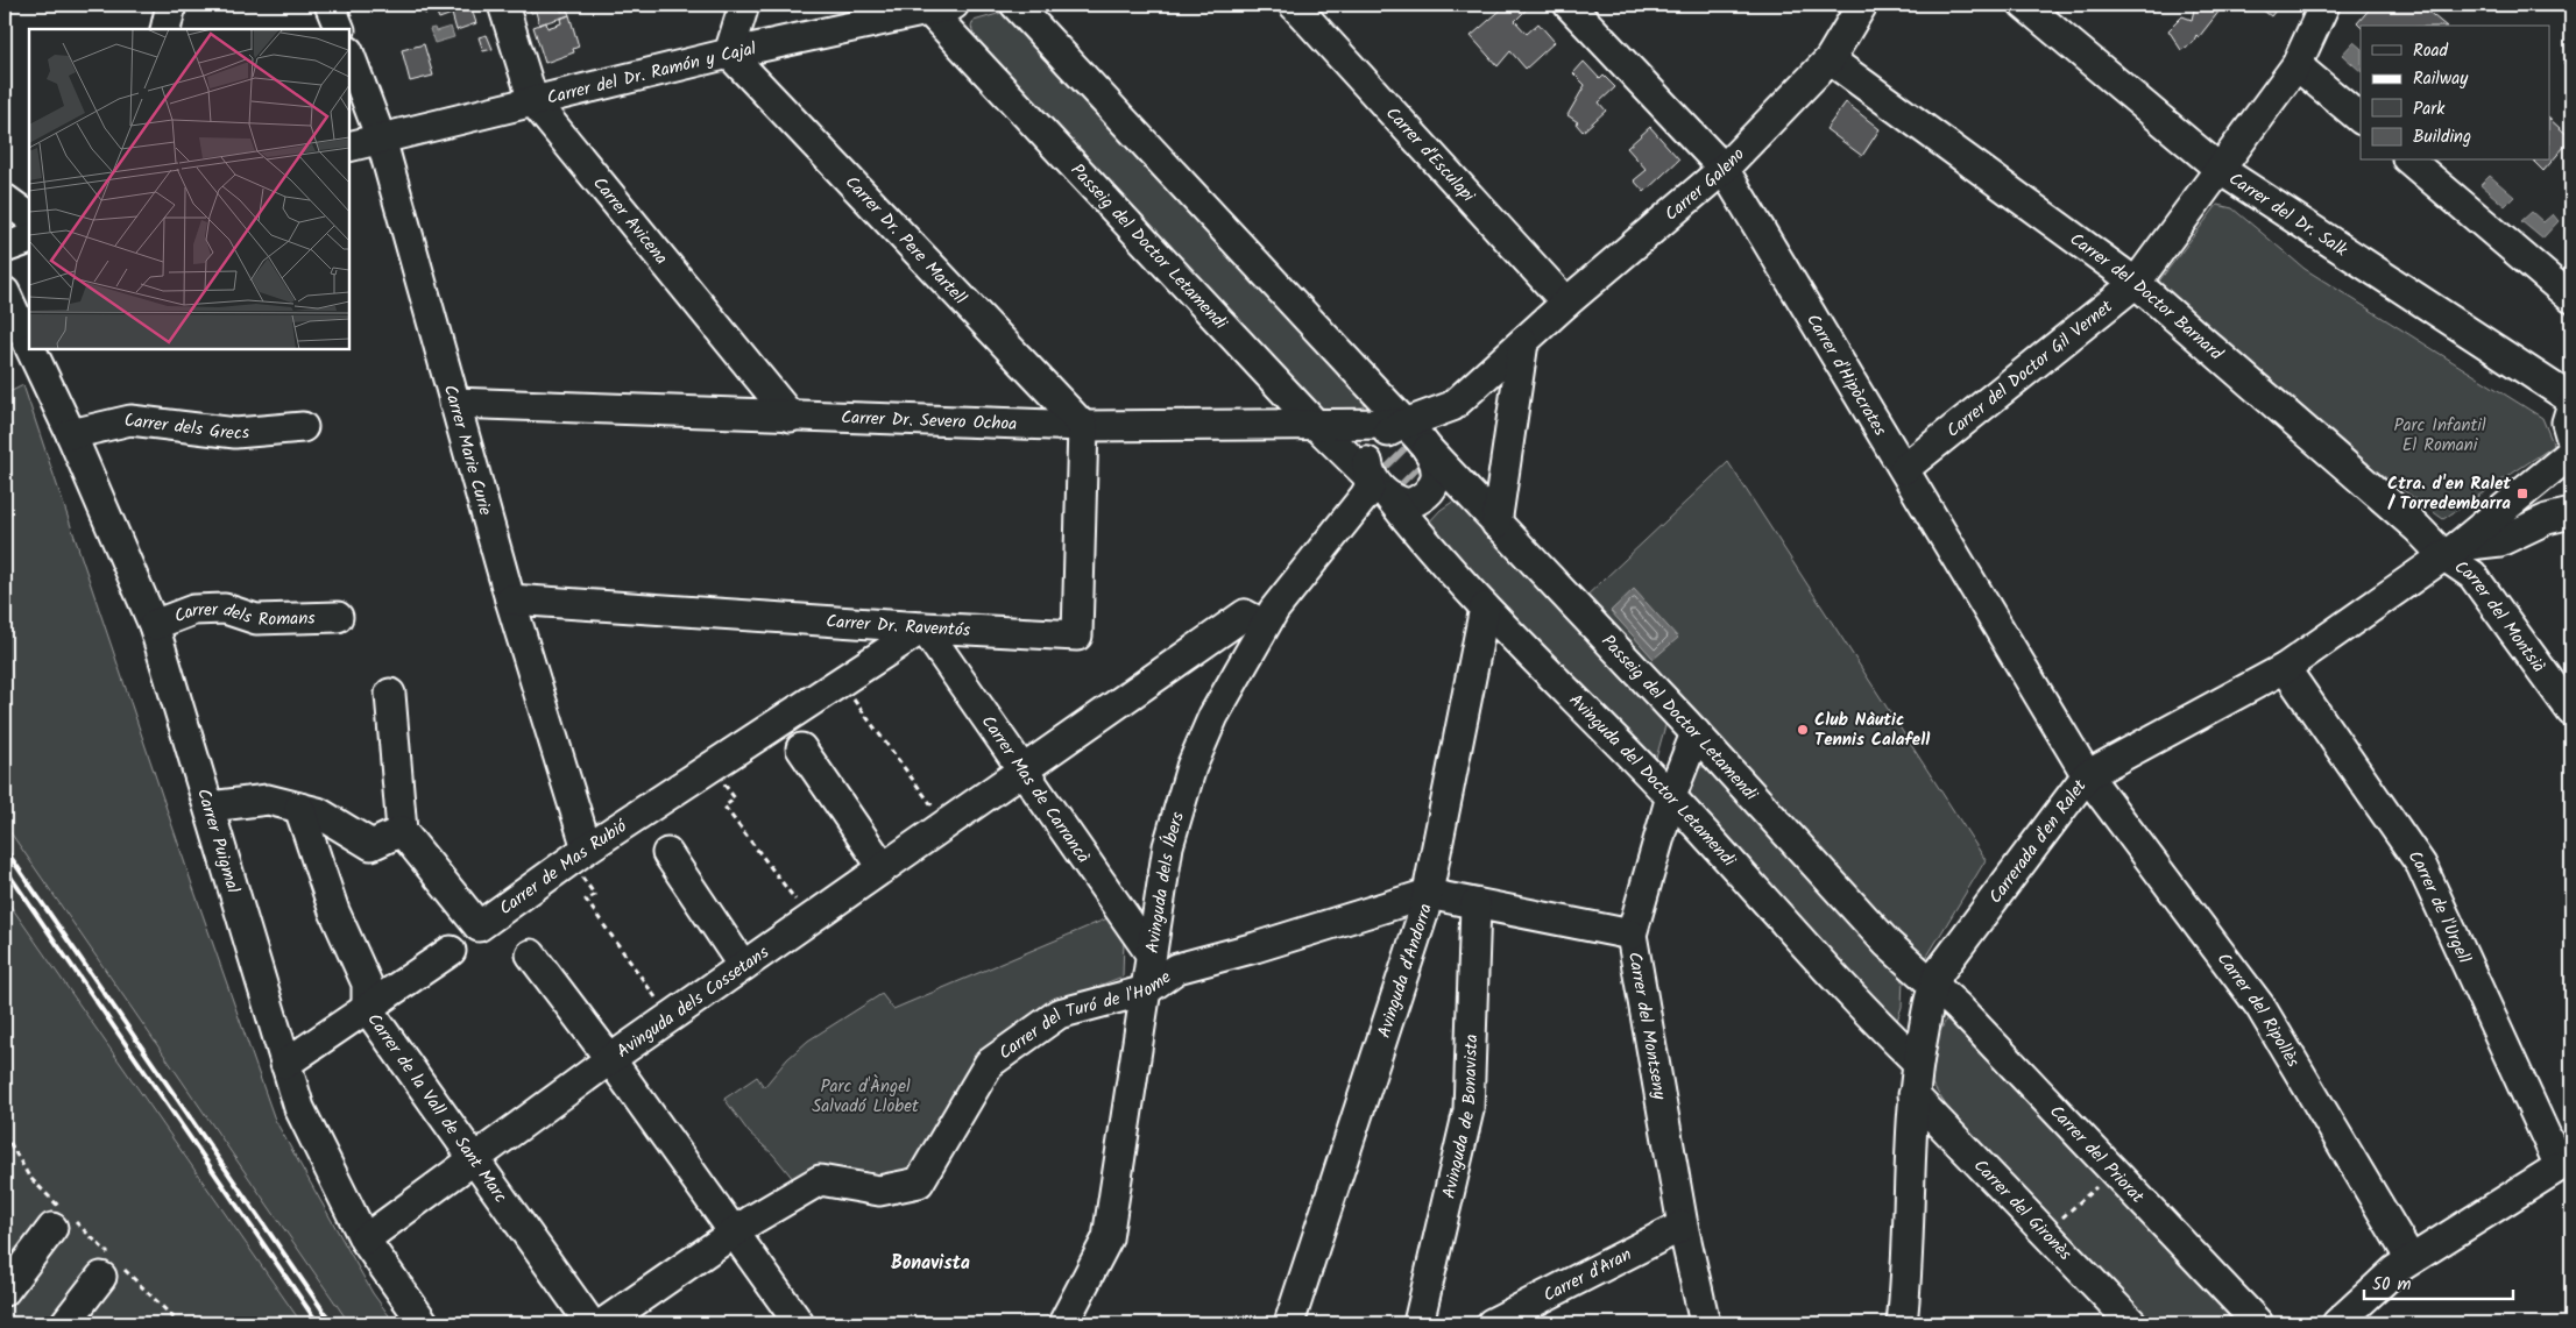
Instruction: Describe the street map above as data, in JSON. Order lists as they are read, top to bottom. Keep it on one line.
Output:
{"streets":{"street":["Carrer del Dr. Ramón y Cajal","Carrer d'Esculapi","Carrer Galeno","Carrer del Dr. Salk","Carrer Avicena","Carrer Dr. Pere Martell","Passeig del Doctor Letamendi","Carrer del Doctor Barnard","Carrer del Doctor Gil Vernet","Carrer d'Hipòcrates","Carrer Dr. Severo Ochoa","Carrer dels Grecs","Carrer Marie Curie","Carrer del Montsià","Carrer dels Romans","Carrer Dr. Raventós","Avinguda del Doctor Letamendi","Carrer Mas de Carrancà","Carrer Puigmal","Carrerada d'en Ralet","Carrer de Mas Rubió","Avinguda dels Íbers","Carrer de l'Urgell","Avinguda d'Andorra","Avinguda dels Cossetans","Carrer del Ripollès","Carrer del Turó de l'Home","Carrer del Montseny","Carrer de la Vall de Sant Marc","Avinguda de Bonavista","Carrer del Priorat","Carrer del Gironès","Carrer d'Aran"]},"crossings":[["Carrer del Dr. Ramón y Cajal","Carrer Avicena"],["Carrer del Dr. Ramón y Cajal","Carrer Dr. Pere Martell"],["Carrer del Dr. Ramón y Cajal","Passeig del Doctor Letamendi"],["Carrer del Dr. Ramón y Cajal","Carrer Marie Curie"],["Carrer d'Esculapi","Carrer Galeno"],["Carrer Galeno","Passeig del Doctor Letamendi"],["Carrer Galeno","Carrer del Doctor Barnard"],["Carrer Galeno","Carrer d'Hipòcrates"],["Carrer Galeno","Carrer Dr. Severo Ochoa"],["Carrer del Dr. Salk","Carrer del Doctor Gil Vernet"],["Carrer Avicena","Carrer Dr. Severo Ochoa"],["Carrer Dr. Pere Martell","Carrer Dr. Severo Ochoa"],["Carrer Dr. Pere Martell","Carrer Dr. Raventós"],["Passeig del Doctor Letamendi","Carrer Dr. Severo Ochoa"],["Passeig del Doctor Letamendi","Avinguda del Doctor Letamendi"],["Passeig del Doctor Letamendi","Carrerada d'en Ralet"],["Passeig del Doctor Letamendi","Avinguda dels Íbers"],["Passeig del Doctor Letamendi","Carrer del Montseny"],["Passeig del Doctor Letamendi","Carrer del Priorat"],["Carrer del Doctor Barnard","Carrer del Doctor Gil Vernet"],["Carrer del Doctor Barnard","Carrer del Montsià"],["Carrer del Doctor Barnard","Carrerada d'en Ralet"],["Carrer del Doctor Gil Vernet","Carrer d'Hipòcrates"],["Carrer d'Hipòcrates","Carrerada d'en Ralet"],["Carrer d'Hipòcrates","Carrer del Ripollès"],["Carrer Dr. Severo Ochoa","Carrer Marie Curie"],["Carrer Dr. Severo Ochoa","Carrer Dr. Raventós"],["Carrer dels Grecs","Carrer Puigmal"],["Carrer Marie Curie","Carrer Dr. Raventós"],["Carrer Marie Curie","Carrer de Mas Rubió"],["Carrer del Montsià","Carrerada d'en Ralet"],["Carrer dels Romans","Carrer Puigmal"],["Carrer Dr. Raventós","Carrer Mas de Carrancà"],["Carrer Dr. Raventós","Carrer de Mas Rubió"],["Avinguda del Doctor Letamendi","Carrerada d'en Ralet"],["Avinguda del Doctor Letamendi","Avinguda dels Íbers"],["Avinguda del Doctor Letamendi","Avinguda d'Andorra"],["Avinguda del Doctor Letamendi","Carrer del Montseny"],["Carrer Mas de Carrancà","Carrer de Mas Rubió"],["Carrer Mas de Carrancà","Avinguda dels Íbers"],["Carrer Mas de Carrancà","Avinguda dels Cossetans"],["Carrer Puigmal","Avinguda dels Cossetans"],["Carrerada d'en Ralet","Carrer de l'Urgell"],["Carrerada d'en Ralet","Carrer del Ripollès"],["Carrerada d'en Ralet","Carrer del Priorat"],["Carrerada d'en Ralet","Carrer del Gironès"],["Avinguda dels Íbers","Avinguda dels Cossetans"],["Avinguda dels Íbers","Carrer del Turó de l'Home"],["Avinguda d'Andorra","Carrer del Turó de l'Home"],["Avinguda dels Cossetans","Carrer de la Vall de Sant Marc"],["Carrer del Turó de l'Home","Carrer del Montseny"],["Carrer del Turó de l'Home","Avinguda de Bonavista"],["Carrer del Montseny","Carrer d'Aran"]],"districts":["Bonavista"],"parks":["Parc Infantil El Romani","Parc d'Àngel Salvadó Llobet"],"places":{"transit":["Ctra. d'en Ralet / Torredembarra"],"other":["Club Nàutic Tennis Calafell"]},"legend":["Road","Railway","Park","Building"],"scale_bar":"50 m"}
